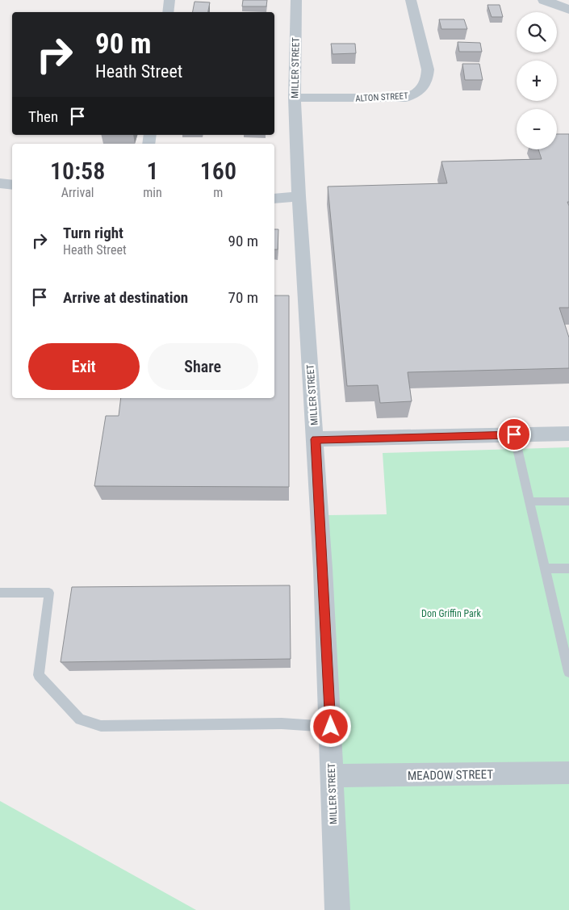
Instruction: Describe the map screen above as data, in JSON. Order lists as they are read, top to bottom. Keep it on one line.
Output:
{"streets":{"street":["MILLER STREET","ALTON STREET","MEADOW STREET"]},"crossings":[["MILLER STREET","ALTON STREET"],["MILLER STREET","MEADOW STREET"]],"parks":["Don Griffin Park"],"page":{"map_buttons":["+","−"],"turn":["90 m","Heath Street"],"then":"Then","eta":["10:58","Arrival","1","min","160","m"],"list":[{"name":"Turn right","note":"Heath Street","value":"90 m"},{"name":"Arrive at destination","value":"70 m"}],"buttons":["Exit","Share"]}}
